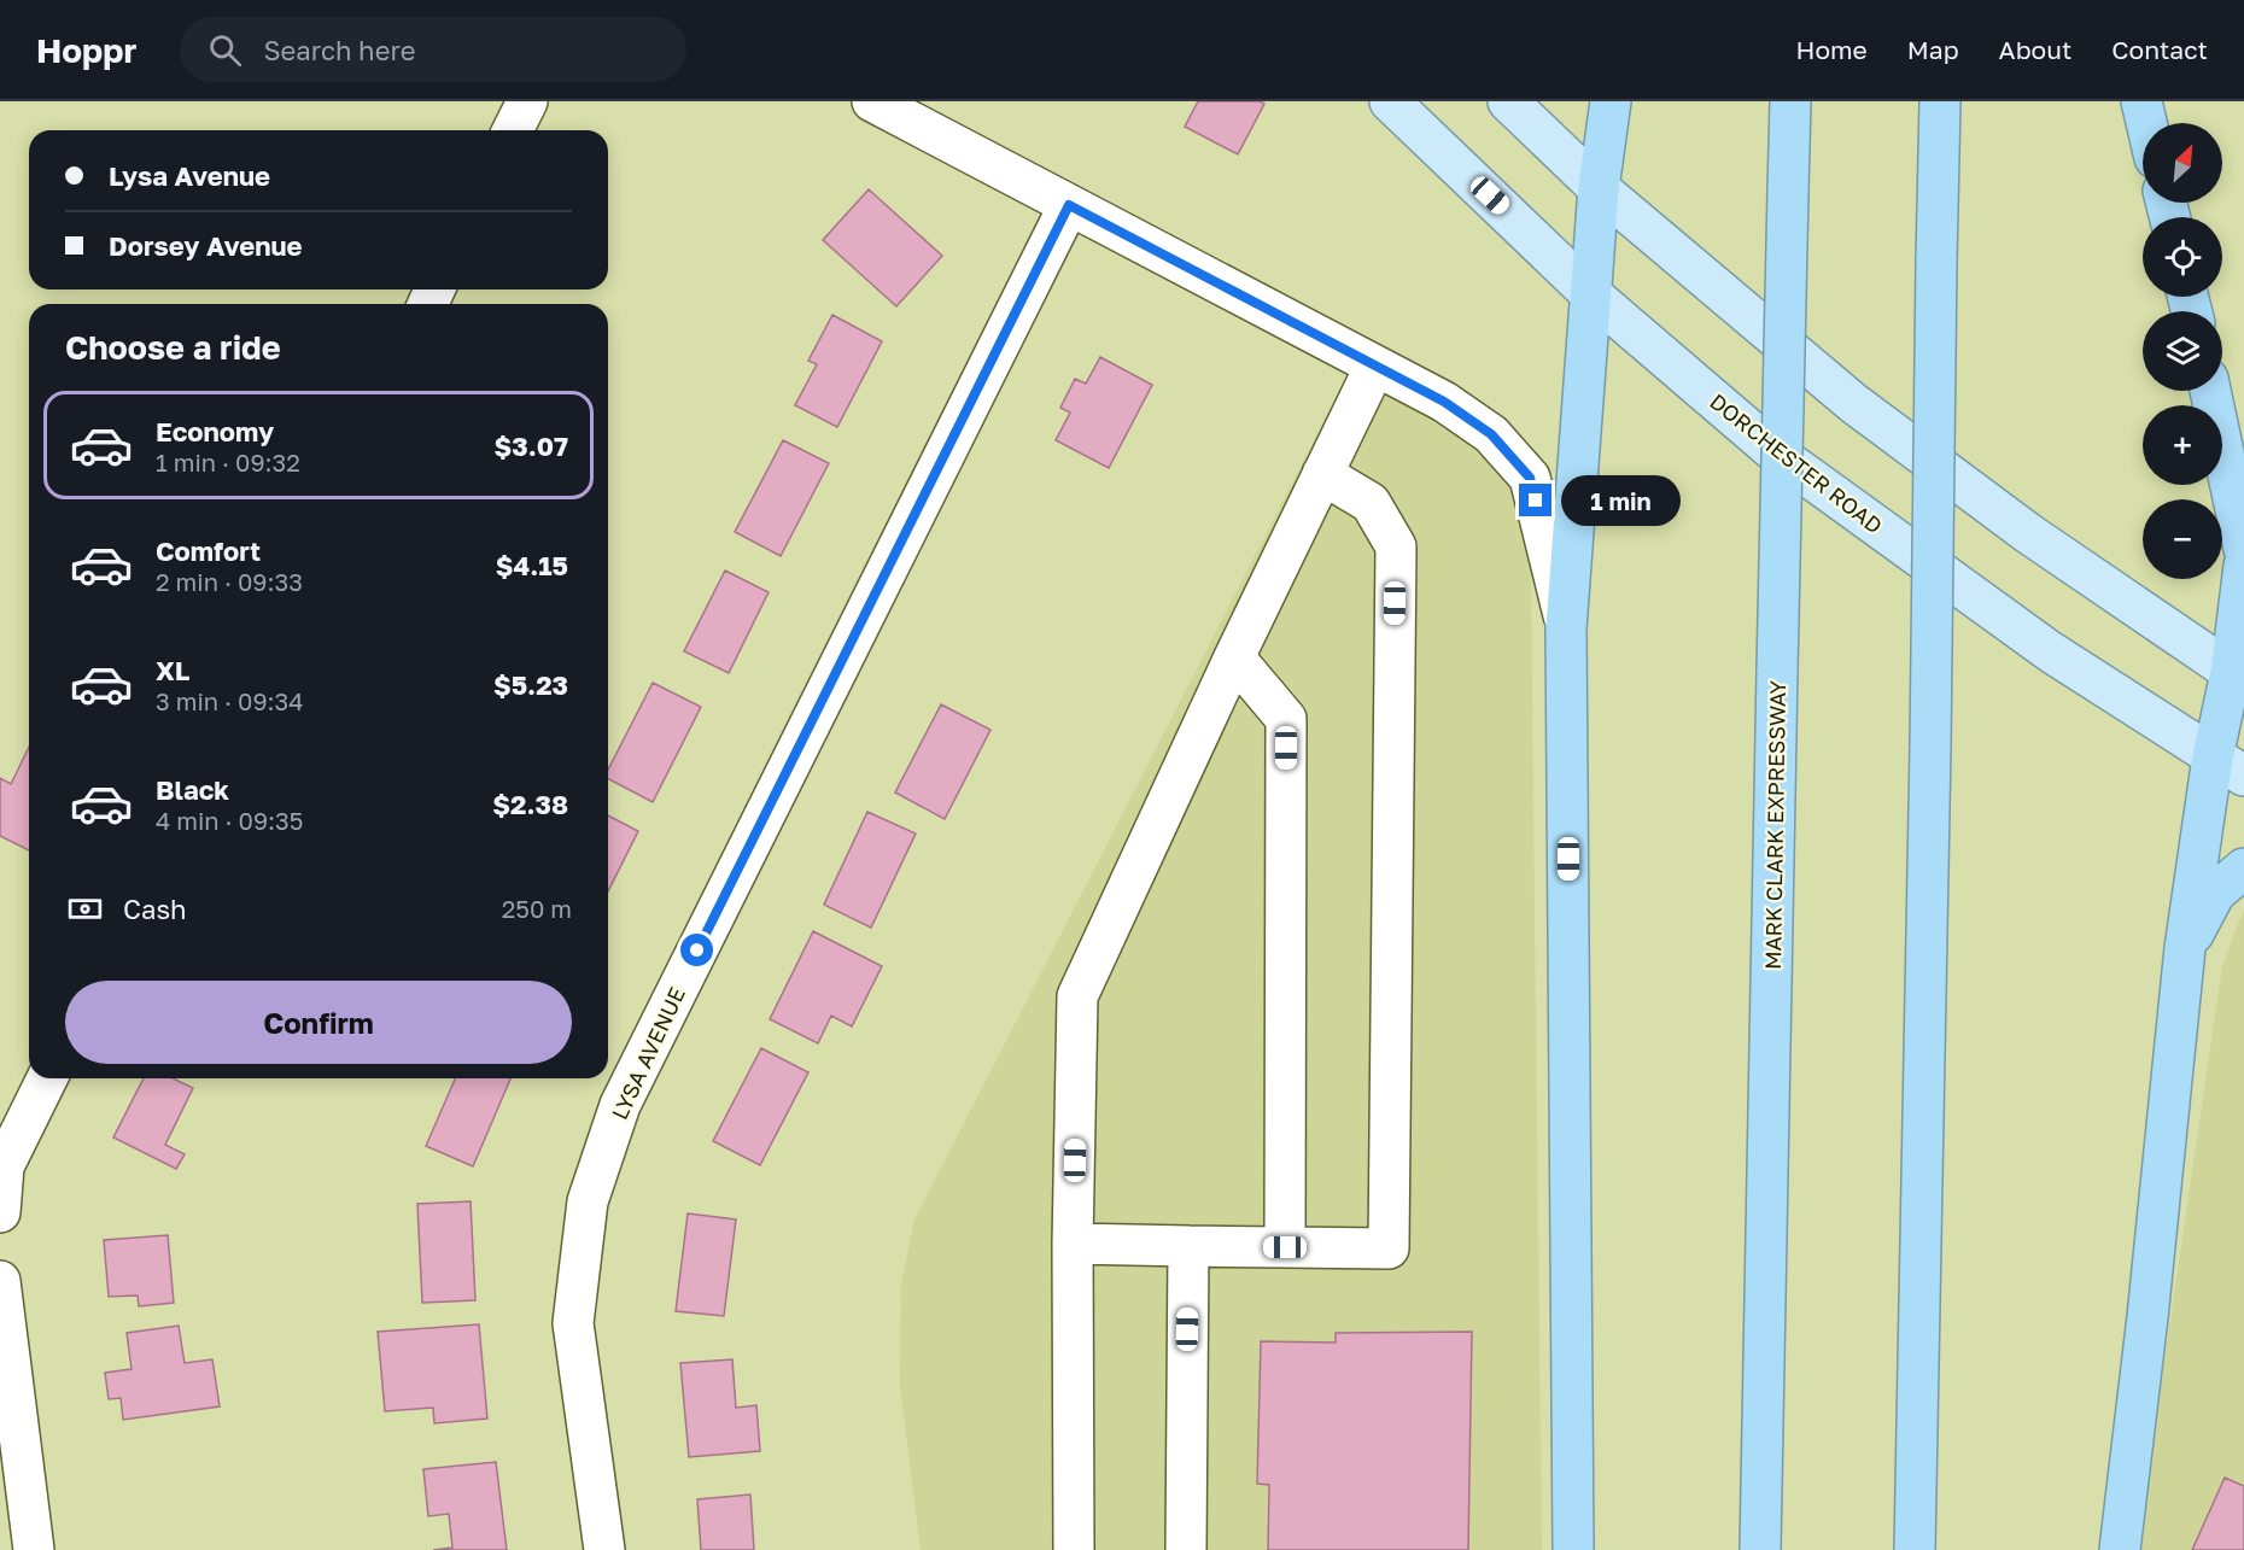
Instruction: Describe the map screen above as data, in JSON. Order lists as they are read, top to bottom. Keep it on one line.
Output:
{"streets":{"highway":["MARK CLARK EXPRESSWAY"],"main road":["DORCHESTER ROAD"],"street":["LYSA AVENUE"]},"north":"top right","page":{"header":"Hoppr","search":"Search here","nav":["Home","Map","About","Contact"],"map_buttons":["+","−"],"banner":["Lysa Avenue","Dorsey Avenue"],"heading":"Choose a ride","list":[{"name":"Economy","note":"1 min · 09:32","value":"$3.07"},{"name":"Comfort","note":"2 min · 09:33","value":"$4.15"},{"name":"XL","note":"3 min · 09:34","value":"$5.23"},{"name":"Black","note":"4 min · 09:35","value":"$2.38"}],"bubble":"1 min","pay":["Cash","250 m"],"buttons":"Confirm"}}
